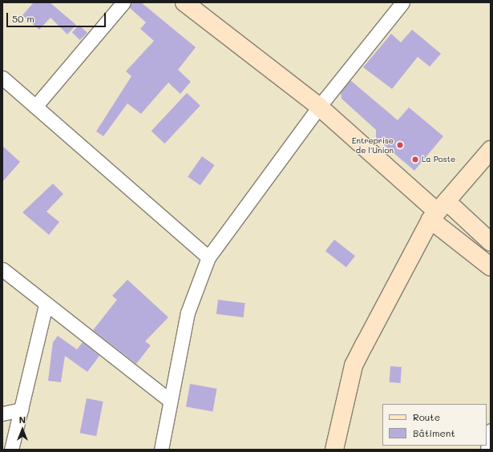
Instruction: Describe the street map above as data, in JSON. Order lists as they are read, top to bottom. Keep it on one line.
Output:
{"places":["Entreprise de l'Union","La Poste"],"legend":["Route","Bâtiment"],"scale_bar":"50 m","north":"top"}
